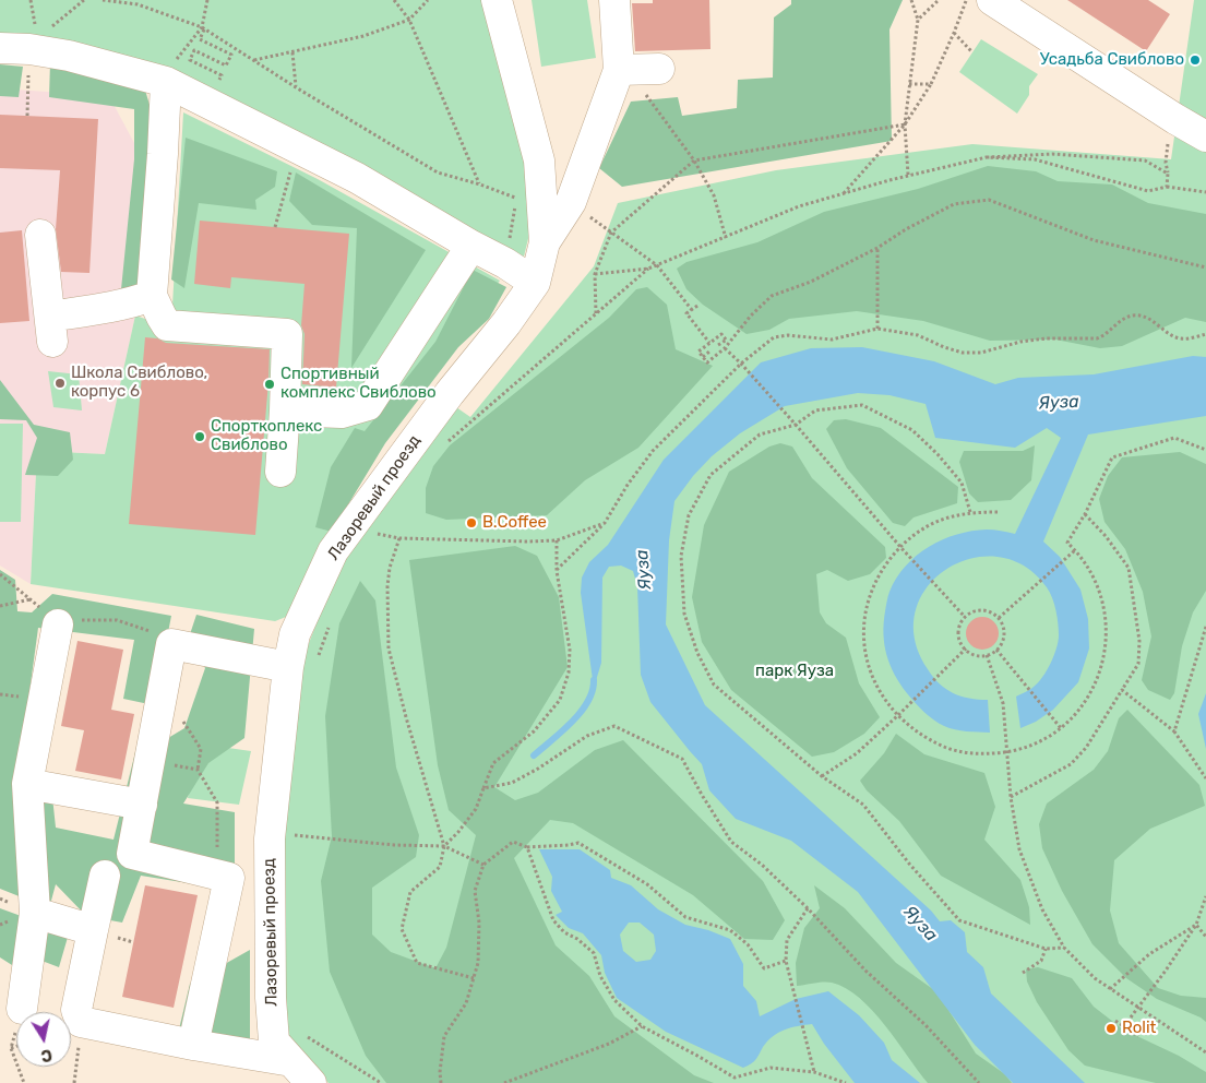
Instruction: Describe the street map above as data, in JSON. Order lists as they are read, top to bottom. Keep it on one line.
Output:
{"streets":{"street":["Лазоревый проезд"]},"water":["Яуза"],"parks":["парк Яуза"],"places":["Усадьба Свиблово","Школа Свиблово, корпус 6","Спортивный комплекс Свиблово","Спорткоплекс Свиблово","B.Coffee","Rolit"],"north":"bottom"}
